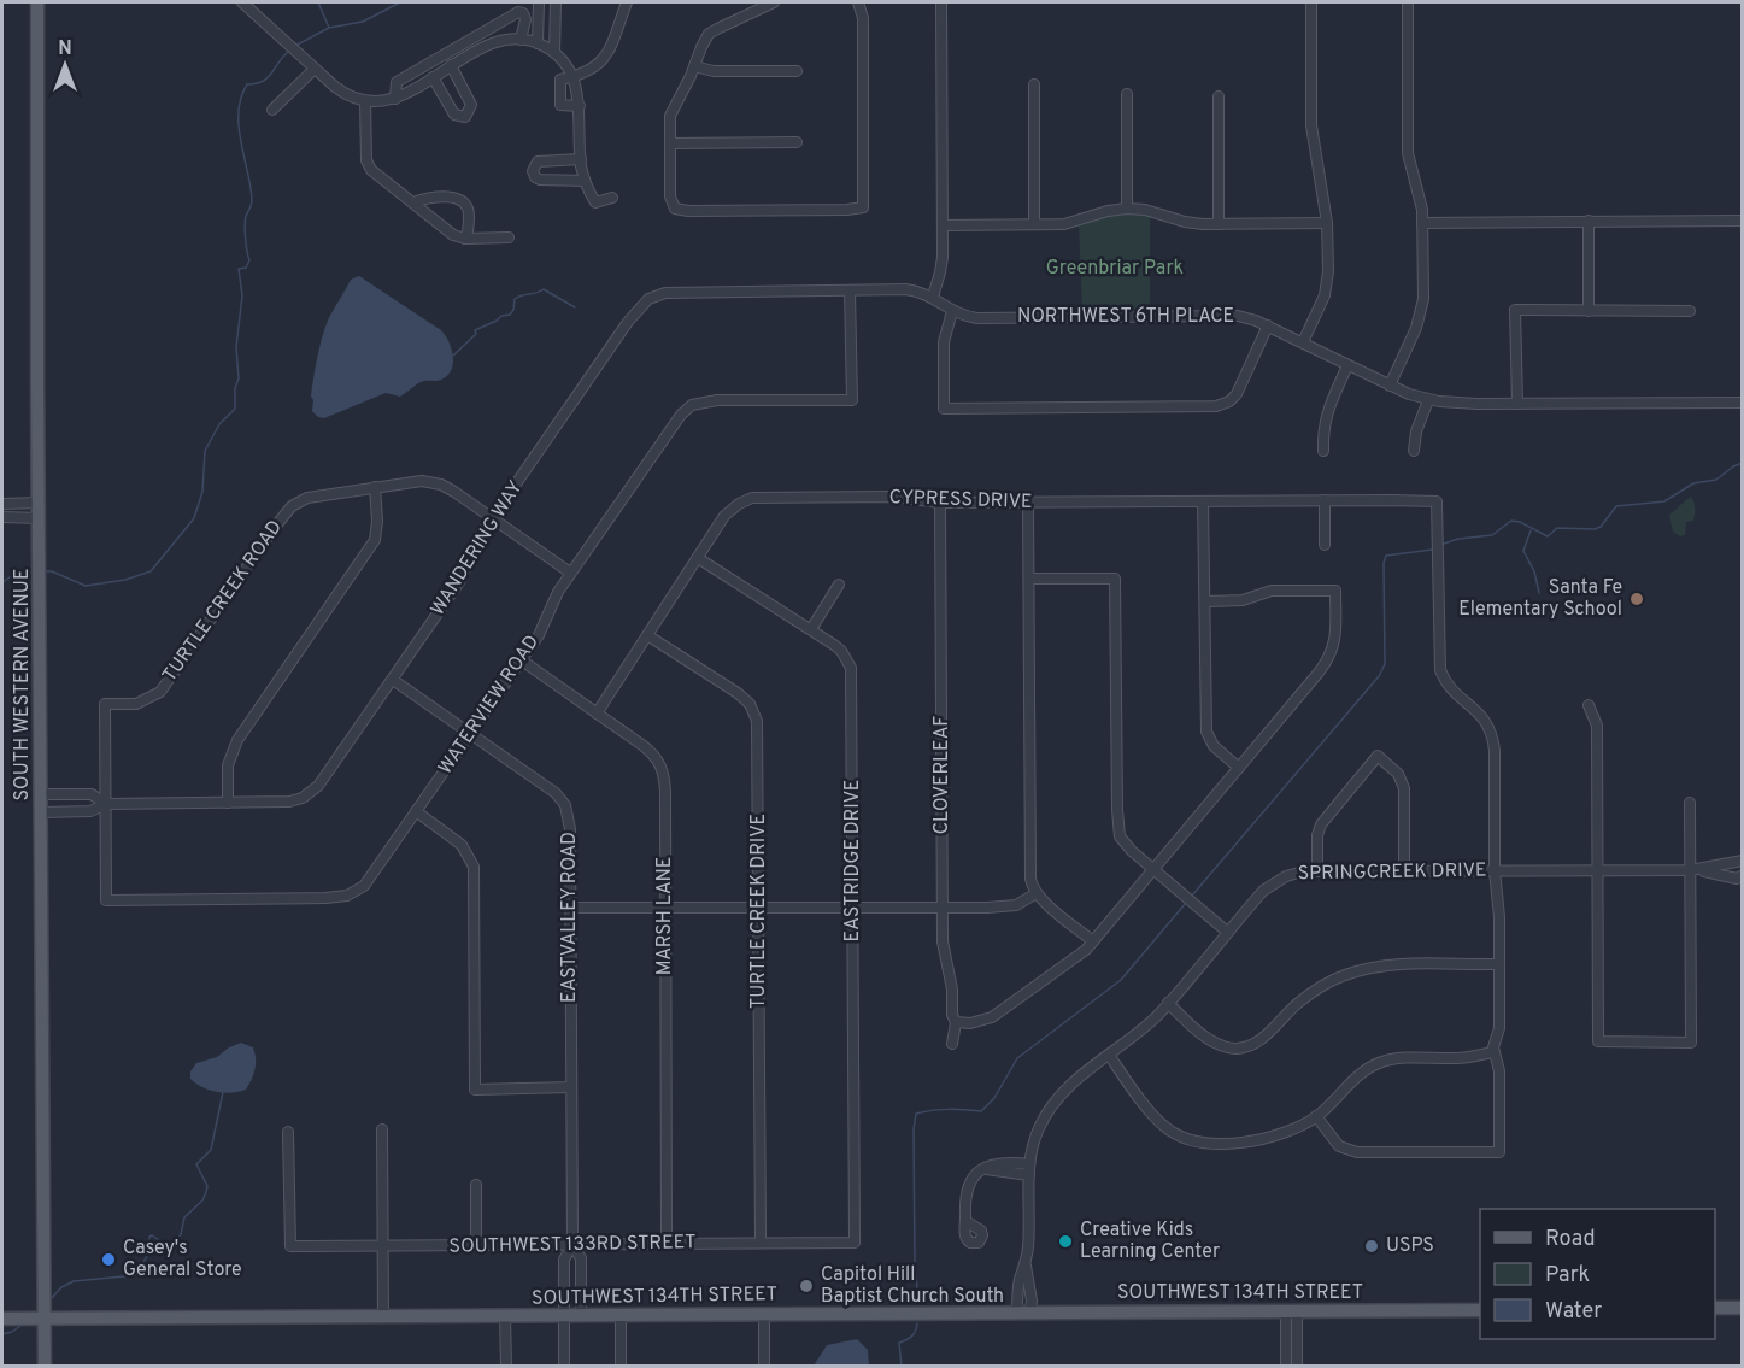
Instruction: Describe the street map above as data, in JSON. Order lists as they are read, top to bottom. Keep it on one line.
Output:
{"streets":{"main road":["SOUTH WESTERN AVENUE","SOUTHWEST 134TH STREET"],"street":["NORTHWEST 6TH PLACE","CYPRESS DRIVE","WANDERING WAY","TURTLE CREEK ROAD","WATERVIEW ROAD","CLOVERLEAF","EASTRIDGE DRIVE","SPRINGCREEK DRIVE","TURTLE CREEK DRIVE","MARSH LANE","EASTVALLEY ROAD","SOUTHWEST 133RD STREET"]},"crossings":[["NORTHWEST 6TH PLACE","WANDERING WAY"],["CYPRESS DRIVE","CLOVERLEAF"],["CYPRESS DRIVE","EASTRIDGE DRIVE"],["CYPRESS DRIVE","SPRINGCREEK DRIVE"],["CYPRESS DRIVE","TURTLE CREEK DRIVE"],["CYPRESS DRIVE","MARSH LANE"],["WANDERING WAY","TURTLE CREEK ROAD"],["WANDERING WAY","SOUTH WESTERN AVENUE"],["WANDERING WAY","WATERVIEW ROAD"],["WANDERING WAY","EASTVALLEY ROAD"],["TURTLE CREEK ROAD","WATERVIEW ROAD"],["SOUTH WESTERN AVENUE","SOUTHWEST 134TH STREET"],["WATERVIEW ROAD","MARSH LANE"],["WATERVIEW ROAD","EASTVALLEY ROAD"],["EASTRIDGE DRIVE","SOUTHWEST 133RD STREET"],["SPRINGCREEK DRIVE","SOUTHWEST 134TH STREET"],["TURTLE CREEK DRIVE","SOUTHWEST 133RD STREET"],["MARSH LANE","SOUTHWEST 133RD STREET"],["EASTVALLEY ROAD","SOUTHWEST 133RD STREET"],["EASTVALLEY ROAD","SOUTHWEST 134TH STREET"]],"parks":["Greenbriar Park"],"places":["Santa Fe Elementary School","Creative Kids Learning Center","USPS","Casey's General Store","Capitol Hill Baptist Church South"],"legend":["Road","Park","Water"],"north":"top"}
